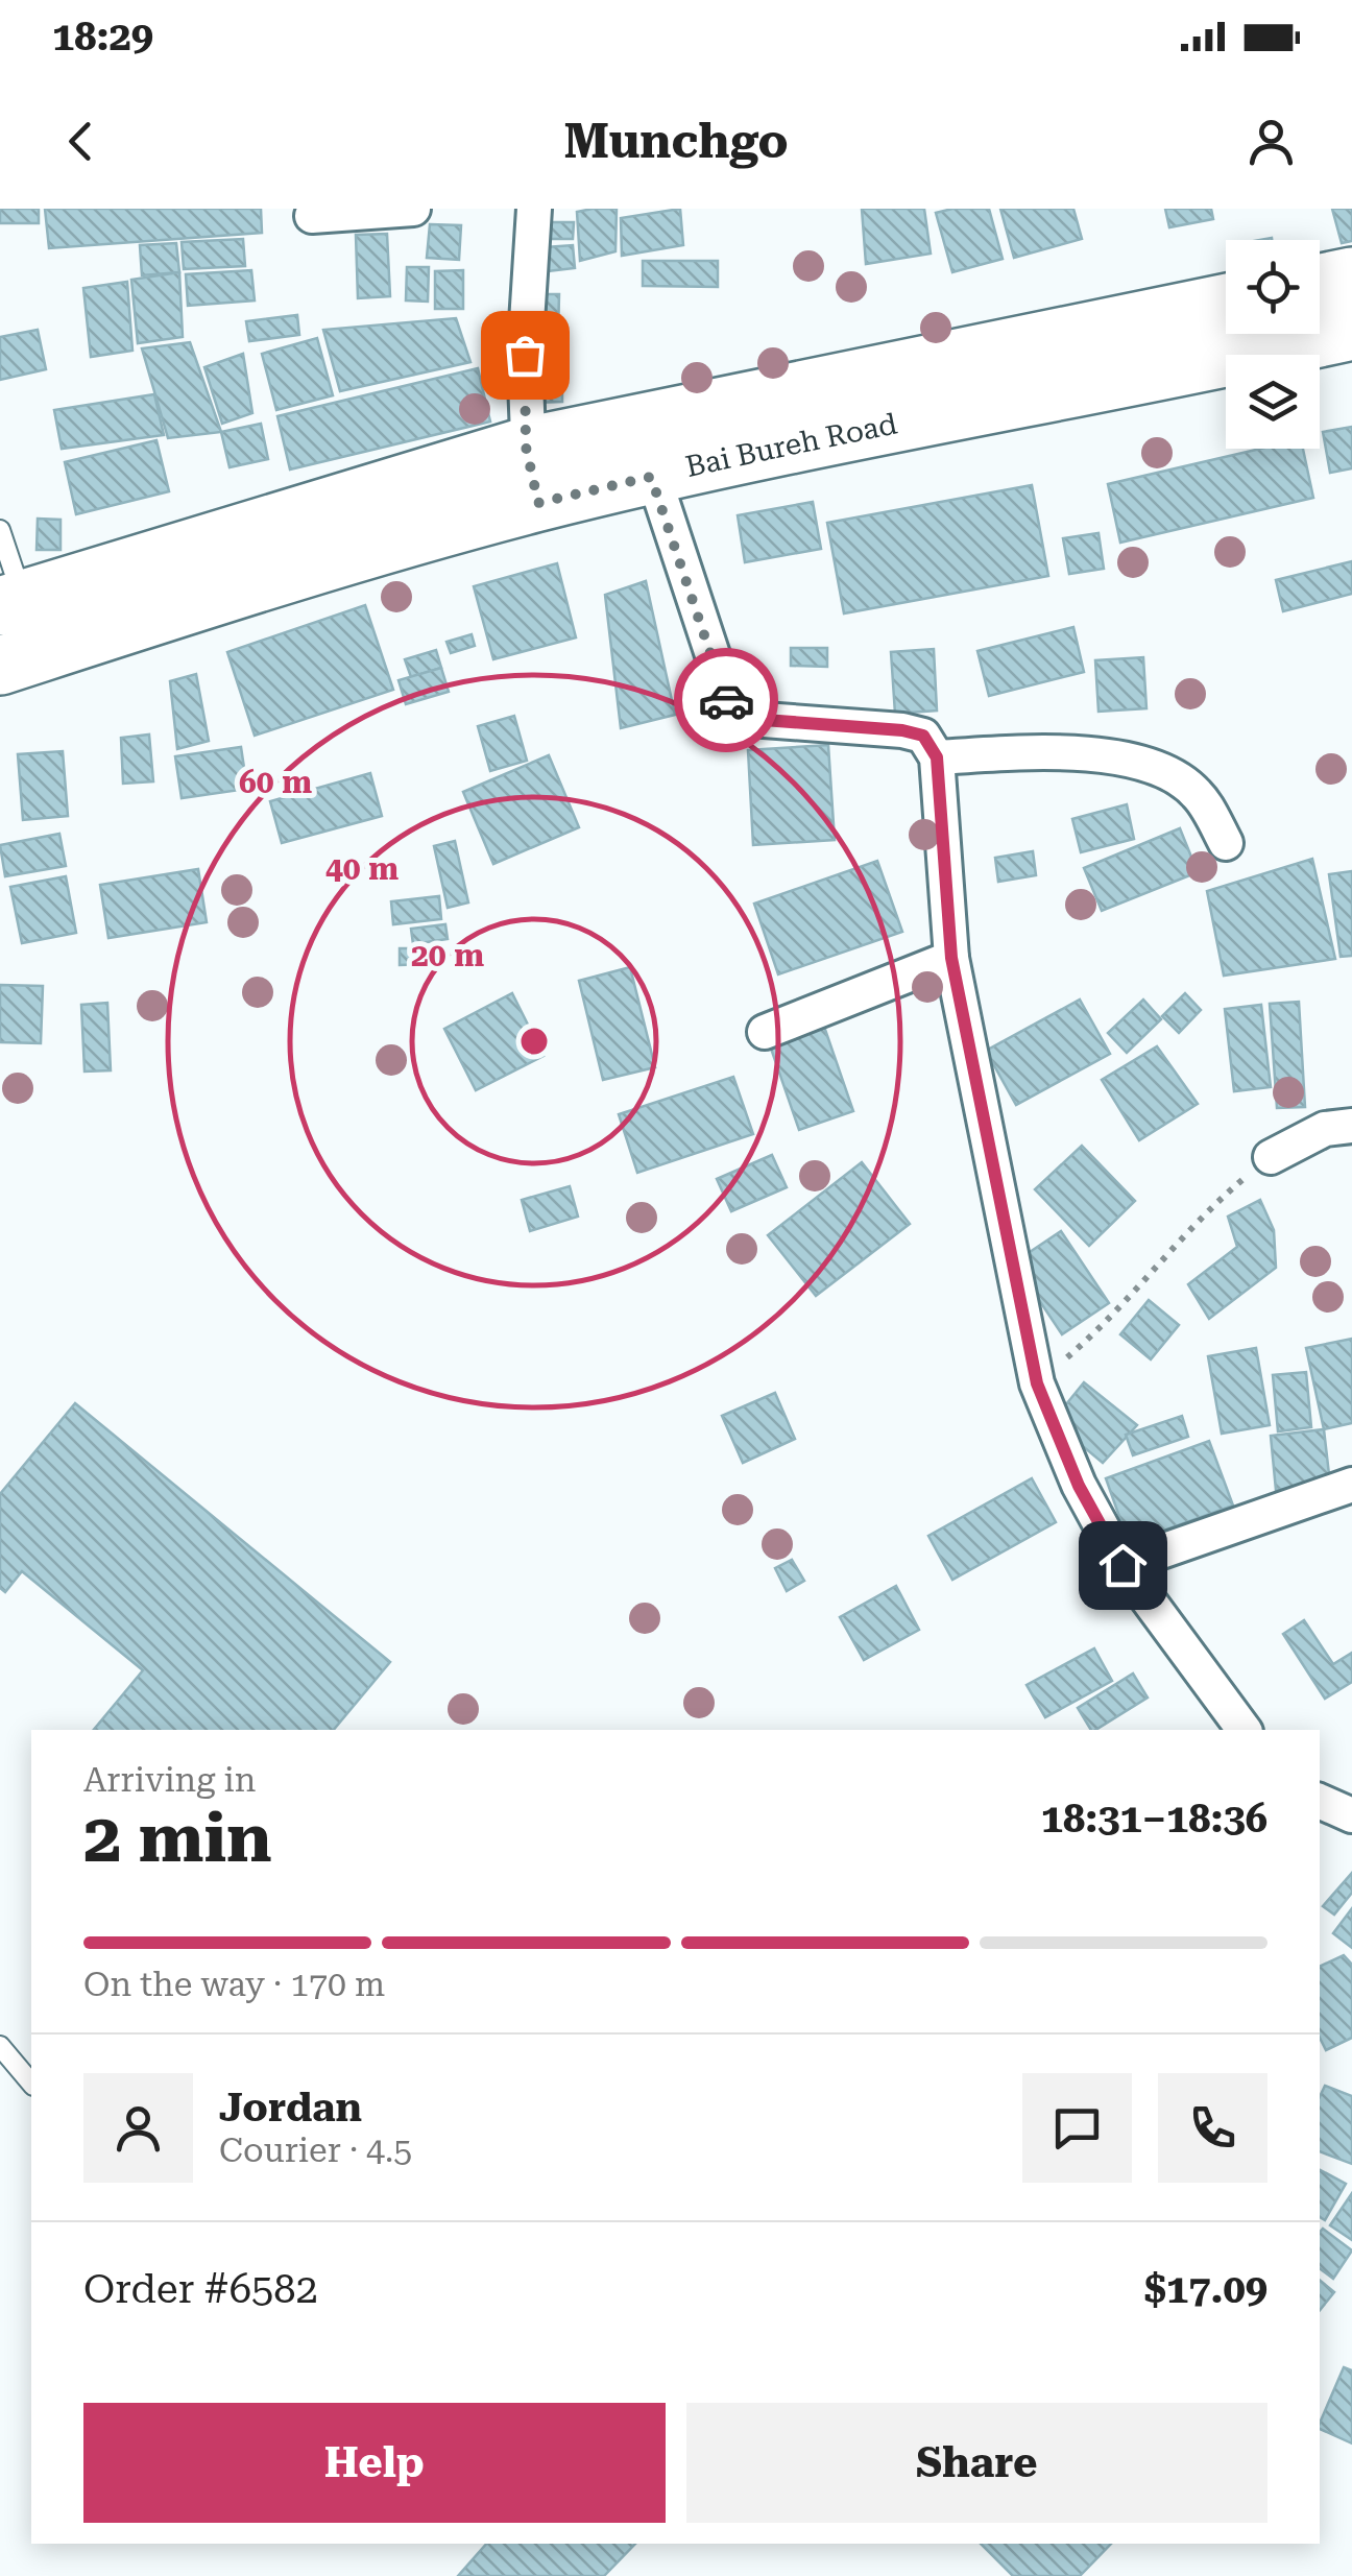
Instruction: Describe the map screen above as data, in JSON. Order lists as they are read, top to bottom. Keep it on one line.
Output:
{"streets":{"highway":["Bai Bureh Road"]},"page":{"status":"18:29","header":"Munchgo","heading":["2 min","Arriving in","18:31–18:36"],"panel":["Jordan","Courier · 4.5","Order #6582","$17.09"],"bar":"On the way · 170 m","buttons":["Help","Share"]},"rings":["60 m","40 m","20 m"]}
